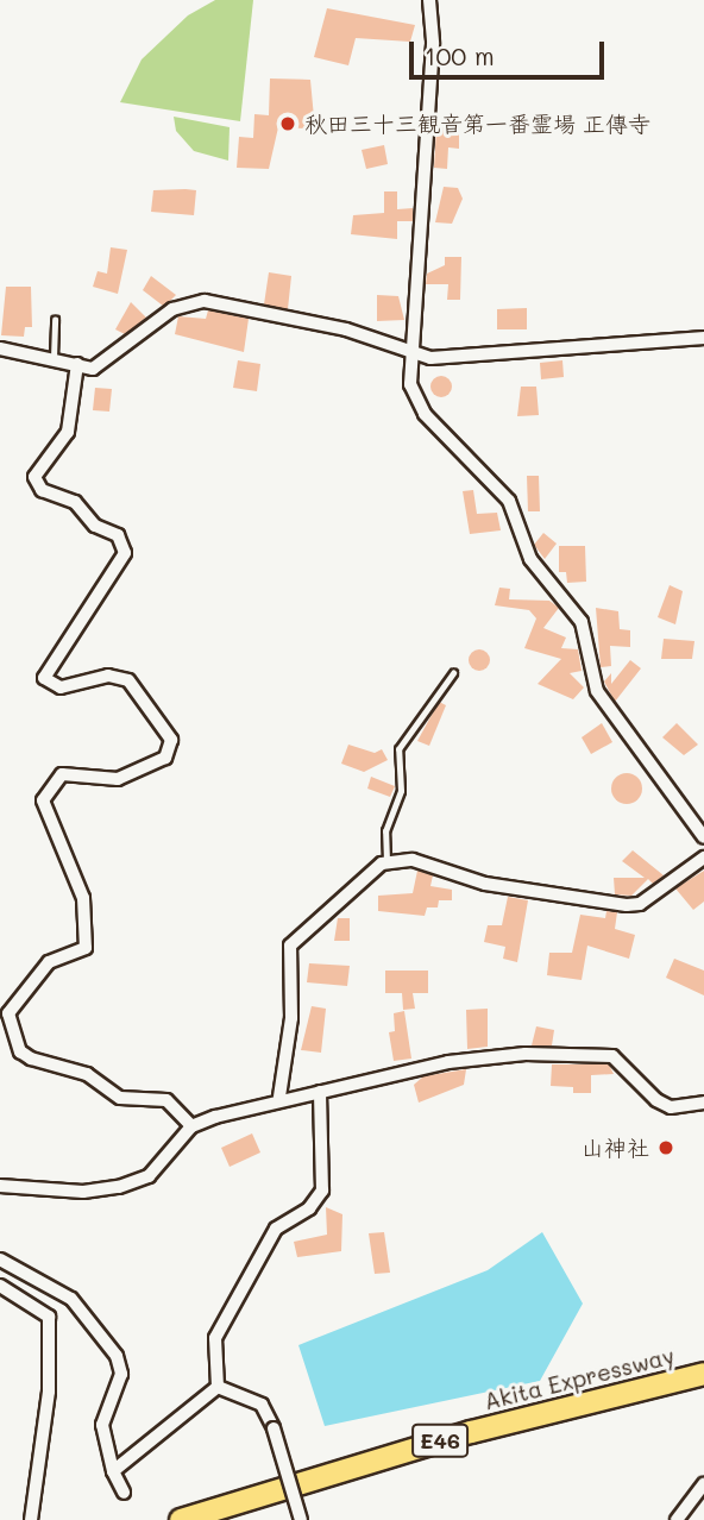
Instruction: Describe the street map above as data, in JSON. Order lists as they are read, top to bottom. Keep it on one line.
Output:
{"streets":{"highway":["Akita Expressway","E46"]},"places":["秋田三十三観音第一番霊場 正傳寺","山神社"],"scale_bar":"100 m"}
